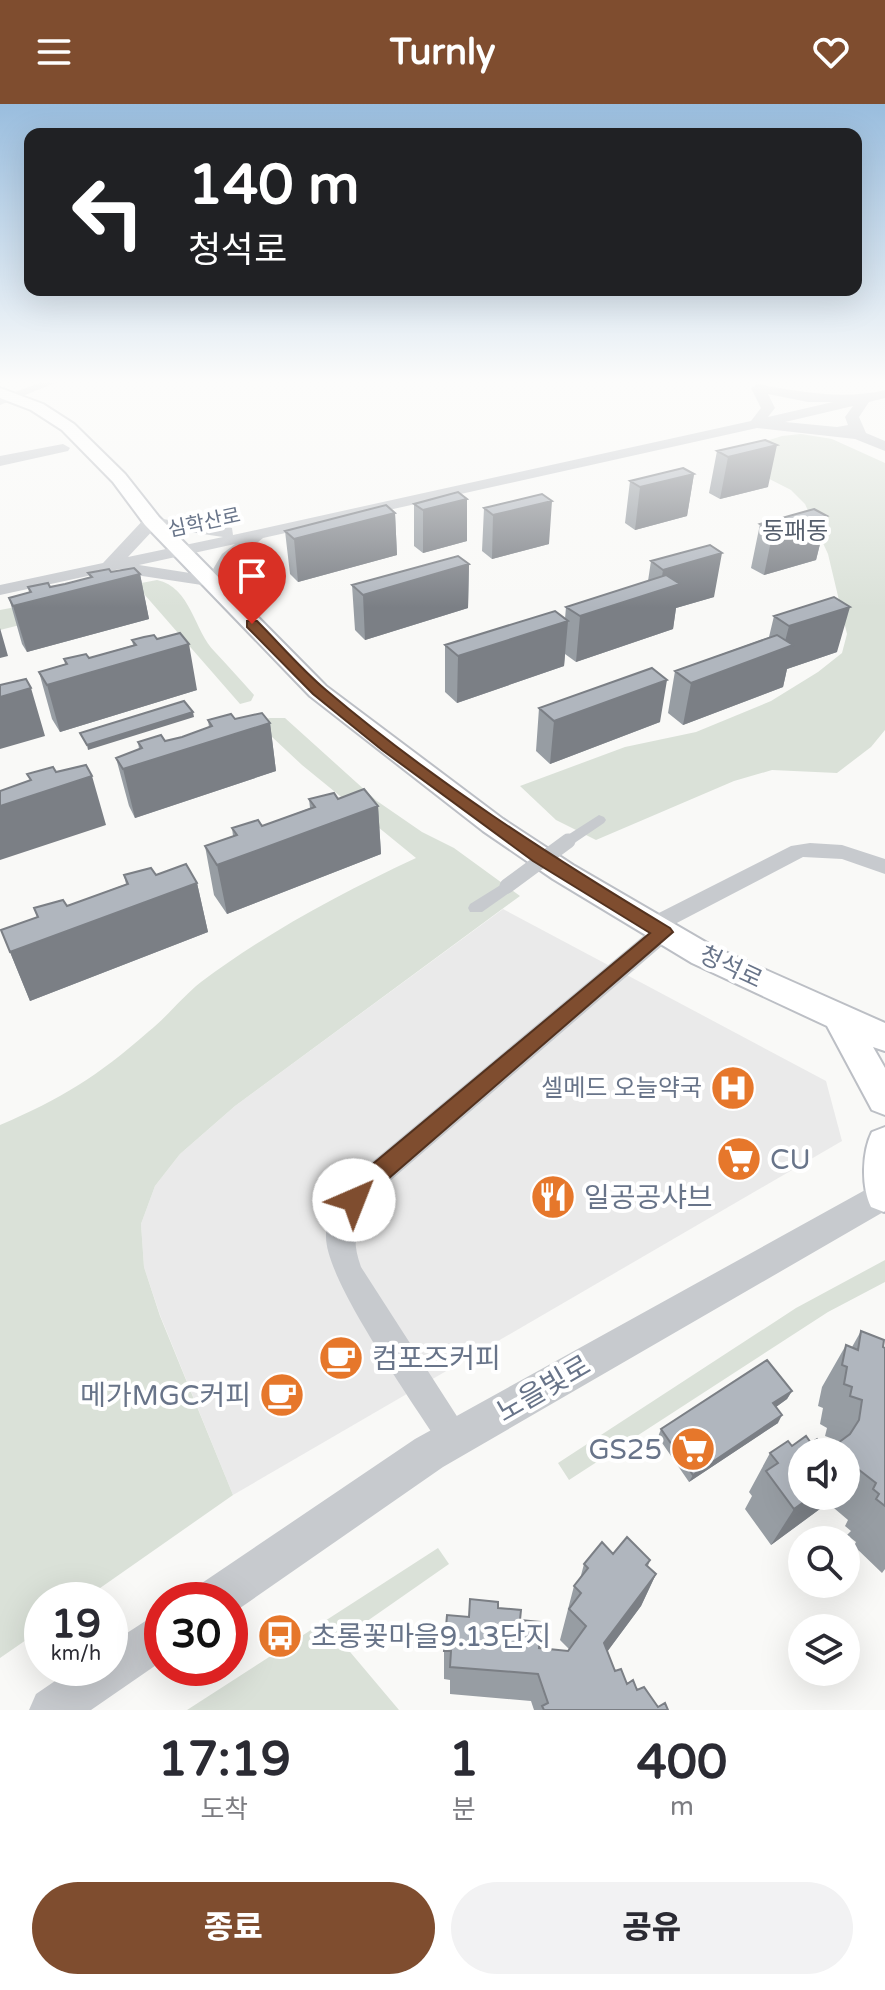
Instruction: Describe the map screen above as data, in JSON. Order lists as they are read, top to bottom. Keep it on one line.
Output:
{"streets":{"main road":["청석로"],"street":["심학산로","노을빛로"]},"crossings":[["심학산로","청석로"]],"districts":["동패동"],"places":{"hospital":["셀메드 오늘약국"],"supermarket":["CU","GS25"],"restaurant":["일공공샤브"],"cafe":["컴포즈커피","메가MGC커피"],"bus stop":["초롱꽃마을9.13단지"]},"page":{"header":"Turnly","turn":["140 m","청석로"],"speed":"19 km/h","limit":"30","eta":["17:19","도착","1","분","400","m"],"buttons":["종료","공유"]}}
